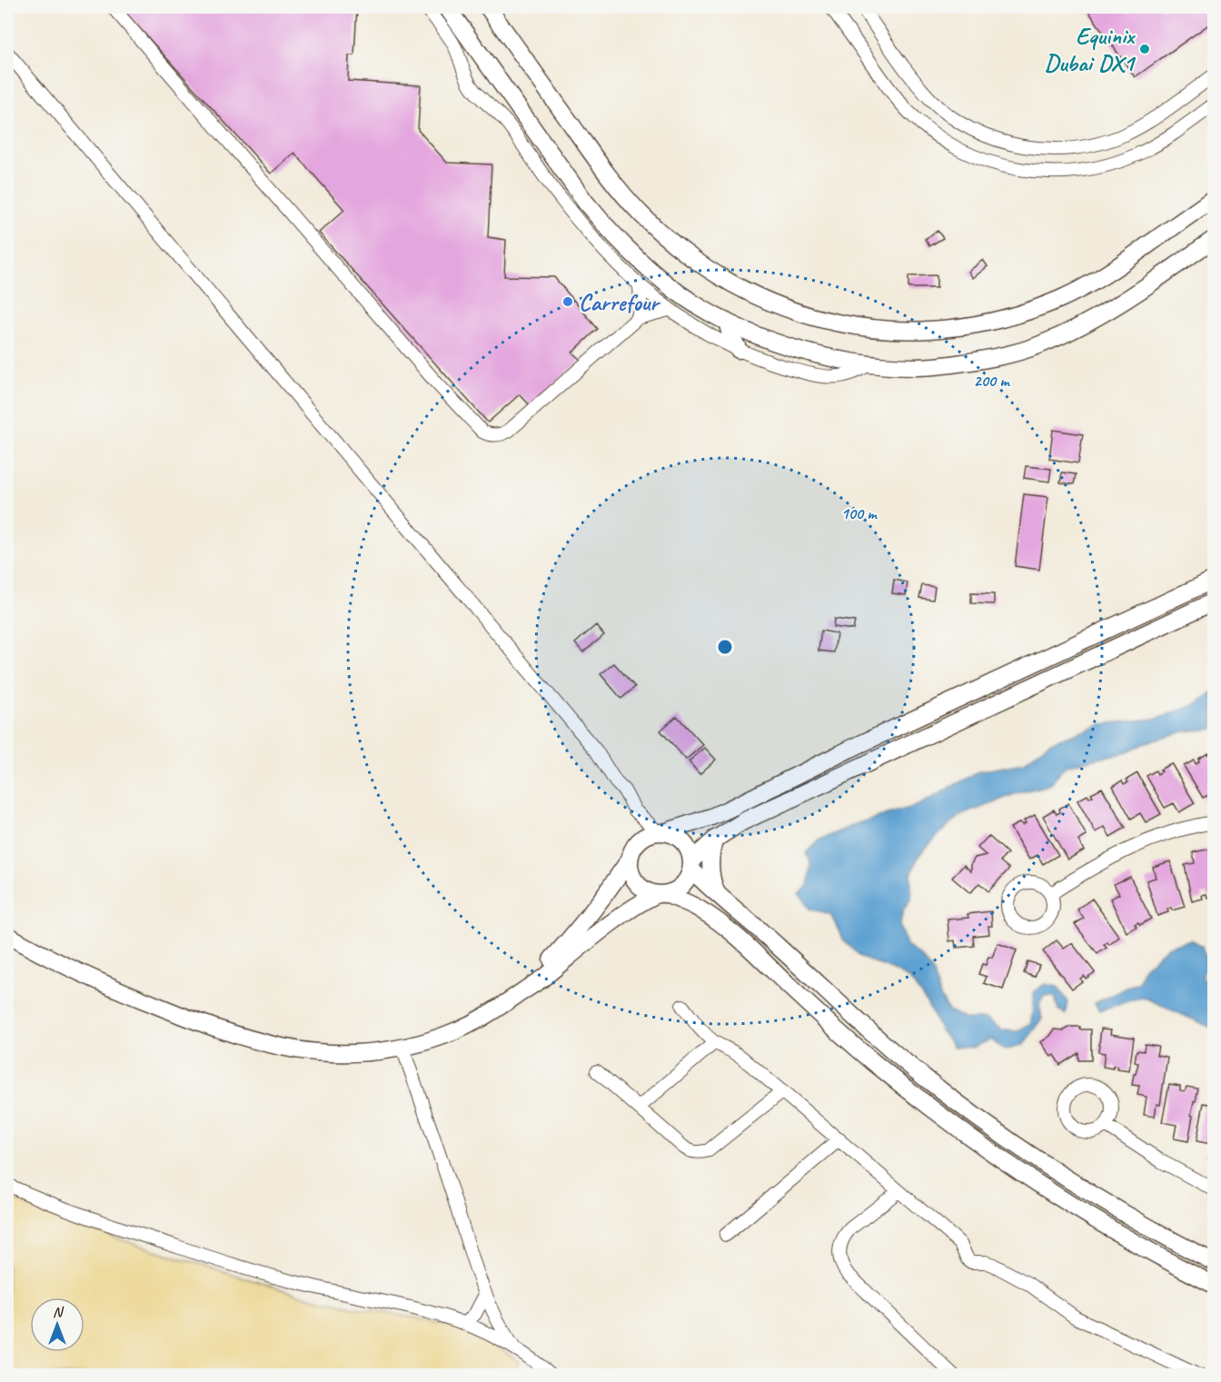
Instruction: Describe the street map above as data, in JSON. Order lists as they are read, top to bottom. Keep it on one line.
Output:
{"places":["Equinix Dubai DX1","Carrefour"],"north":"top","rings":["200 m","100 m"]}
